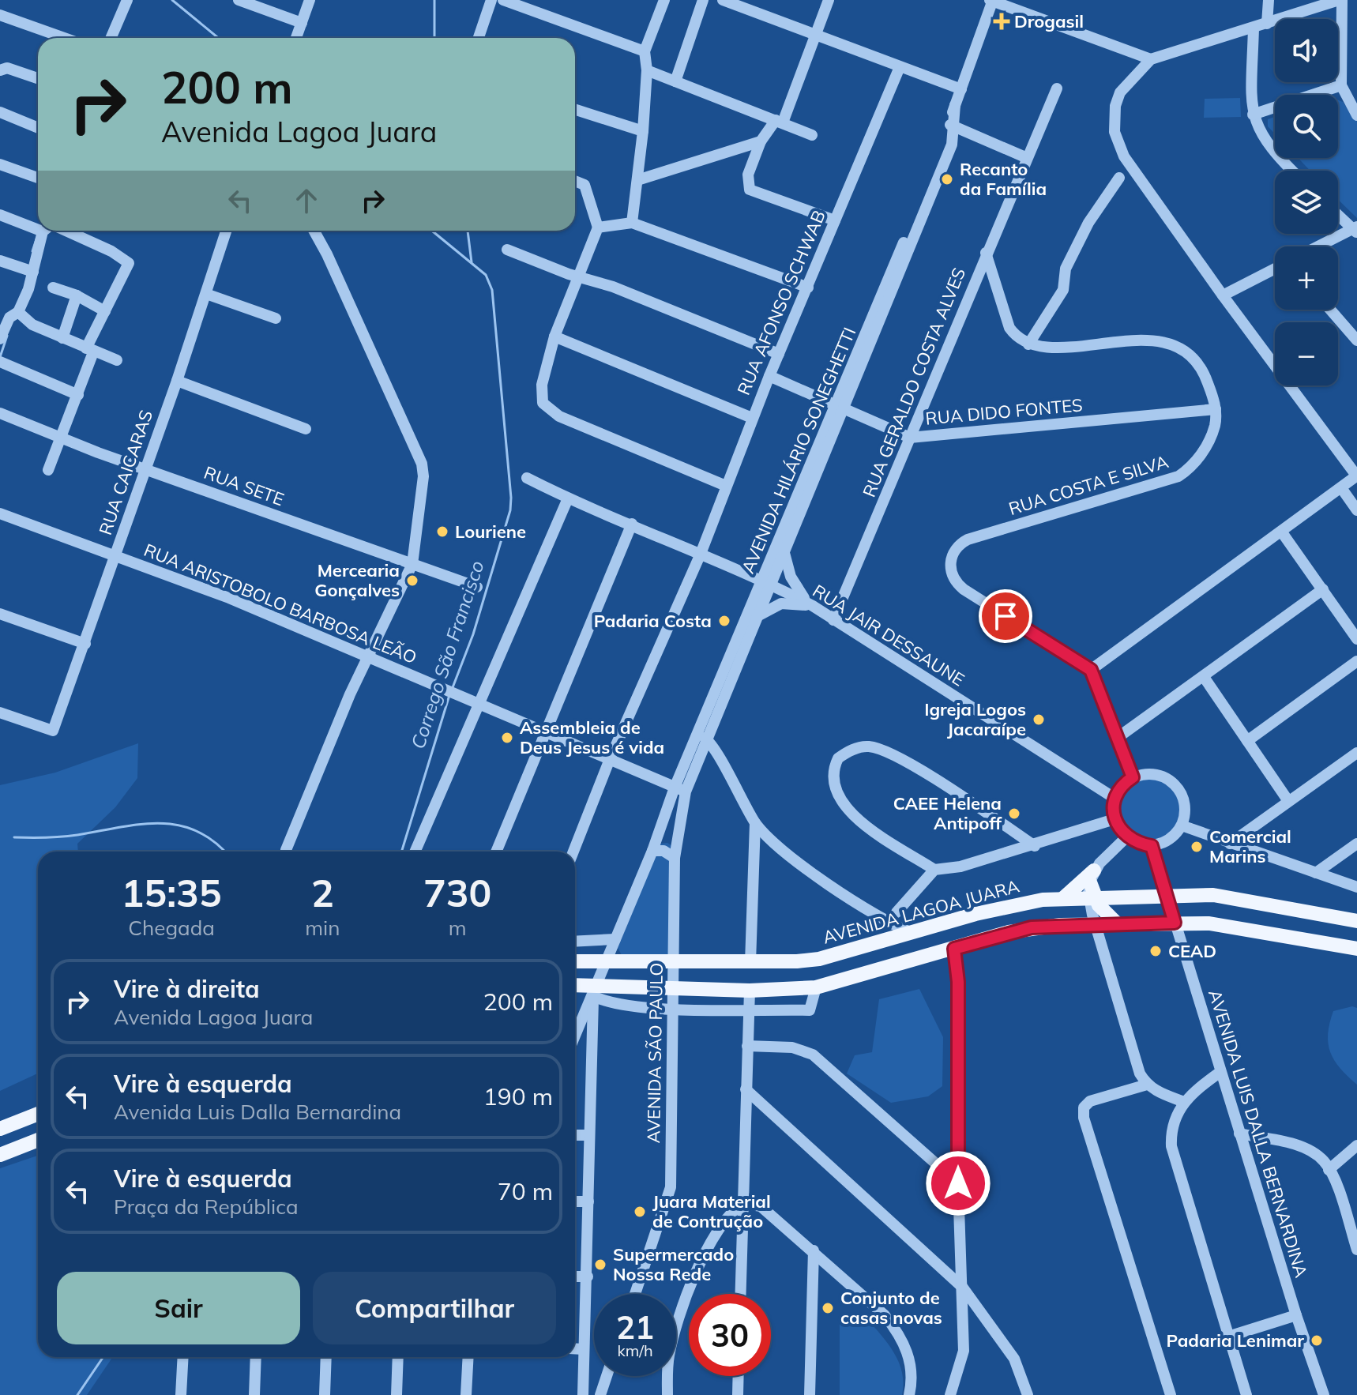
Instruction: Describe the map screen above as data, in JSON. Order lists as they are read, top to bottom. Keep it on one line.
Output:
{"streets":{"main road":["AVENIDA LAGOA JUARA"],"street":["RUA AFONSO SCHWAB","RUA GERALDO COSTA ALVES","RUA DIDO FONTES","AVENIDA HILÁRIO SONEGHETTI","RUA CAICARAS","RUA COSTA E SILVA","RUA SETE","RUA ARISTOBOLO BARBOSA LEÃO","RUA JAIR DESSAUNE","AVENIDA SÃO PAULO","AVENIDA LUIS DALLA BERNARDINA"]},"crossings":[["RUA AFONSO SCHWAB","RUA DIDO FONTES"],["RUA AFONSO SCHWAB","RUA ARISTOBOLO BARBOSA LEÃO"],["RUA AFONSO SCHWAB","RUA JAIR DESSAUNE"],["RUA GERALDO COSTA ALVES","RUA DIDO FONTES"],["RUA GERALDO COSTA ALVES","RUA JAIR DESSAUNE"],["RUA DIDO FONTES","AVENIDA HILÁRIO SONEGHETTI"],["RUA DIDO FONTES","RUA COSTA E SILVA"],["AVENIDA HILÁRIO SONEGHETTI","RUA ARISTOBOLO BARBOSA LEÃO"],["AVENIDA HILÁRIO SONEGHETTI","RUA JAIR DESSAUNE"],["AVENIDA HILÁRIO SONEGHETTI","AVENIDA SÃO PAULO"],["RUA CAICARAS","RUA SETE"],["RUA CAICARAS","RUA ARISTOBOLO BARBOSA LEÃO"],["RUA ARISTOBOLO BARBOSA LEÃO","AVENIDA SÃO PAULO"],["RUA JAIR DESSAUNE","AVENIDA LUIS DALLA BERNARDINA"],["AVENIDA LAGOA JUARA","AVENIDA SÃO PAULO"],["AVENIDA LAGOA JUARA","AVENIDA LUIS DALLA BERNARDINA"]],"water":["Corrego São Francisco"],"places":{"health":["Drogasil"],"other":["Recanto da Família","Louriene","Mercearia Gonçalves","Padaria Costa","Igreja Logos Jacaraípe","Assembleia de Deus Jesus é vida","CAEE Helena Antipoff","Comercial Marins","CEAD","Juara Material de Contrução","Supermercado Nossa Rede","Conjunto de casas novas","Padaria Lenimar"]},"page":{"map_buttons":["+","−"],"turn":["200 m","Avenida Lagoa Juara"],"eta":["15:35","Chegada","2","min","730","m"],"list":[{"name":"Vire à direita","note":"Avenida Lagoa Juara","value":"200 m"},{"name":"Vire à esquerda","note":"Avenida Luis Dalla Bernardina","value":"190 m"},{"name":"Vire à esquerda","note":"Praça da República","value":"70 m"}],"buttons":["Sair","Compartilhar"],"speed":"21 km/h","limit":"30"}}
